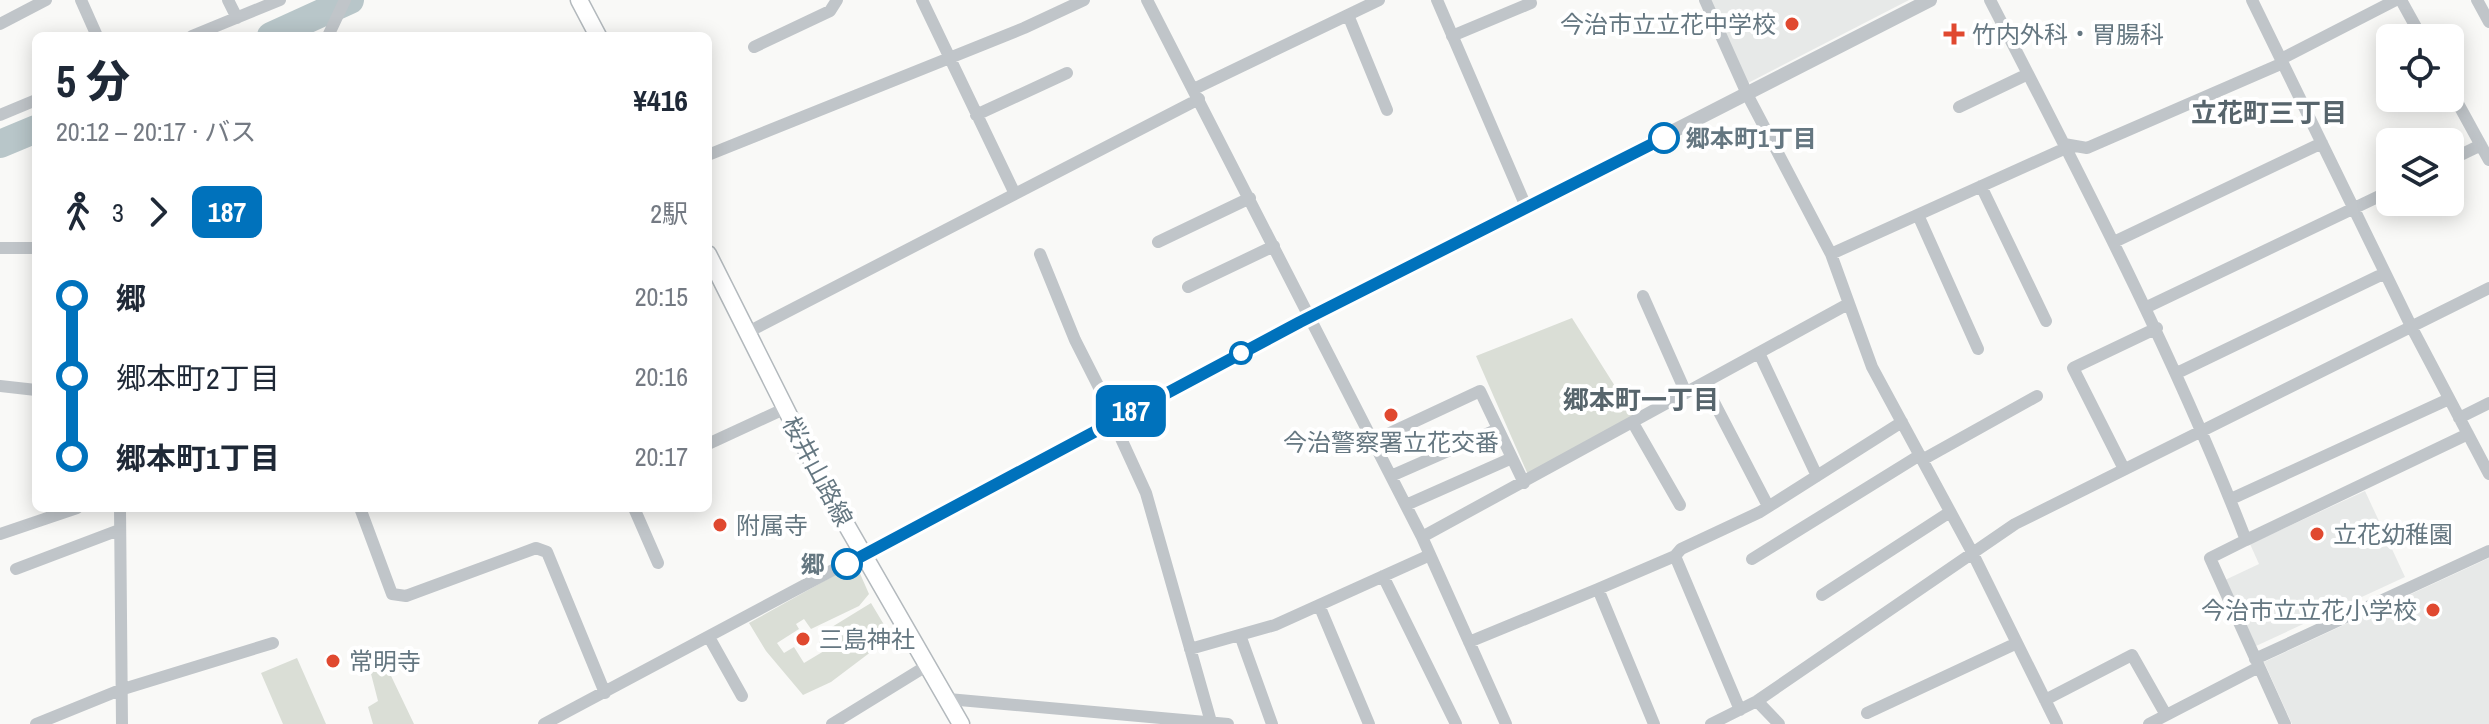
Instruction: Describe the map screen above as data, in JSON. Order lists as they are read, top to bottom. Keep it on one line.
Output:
{"streets":{"main road":["桜井山路線"]},"districts":["立花町三丁目","郷本町一丁目"],"places":{"other":["今治市立立花中学校","郷本町1丁目","今治警察署立花交番","附属寺","立花幼稚園","郷","今治市立立花小学校","三島神社","常明寺"],"health":["竹内外科・胃腸科"]},"lines":["bus line 187"],"page":{"on_map":"187","heading":["5 分","20:12 – 20:17 · バス","¥416"],"legs":["3","187","2駅"],"list":[{"name":"郷","value":"20:15"},{"name":"郷本町2丁目","value":"20:16"},{"name":"郷本町1丁目","value":"20:17"}]}}
